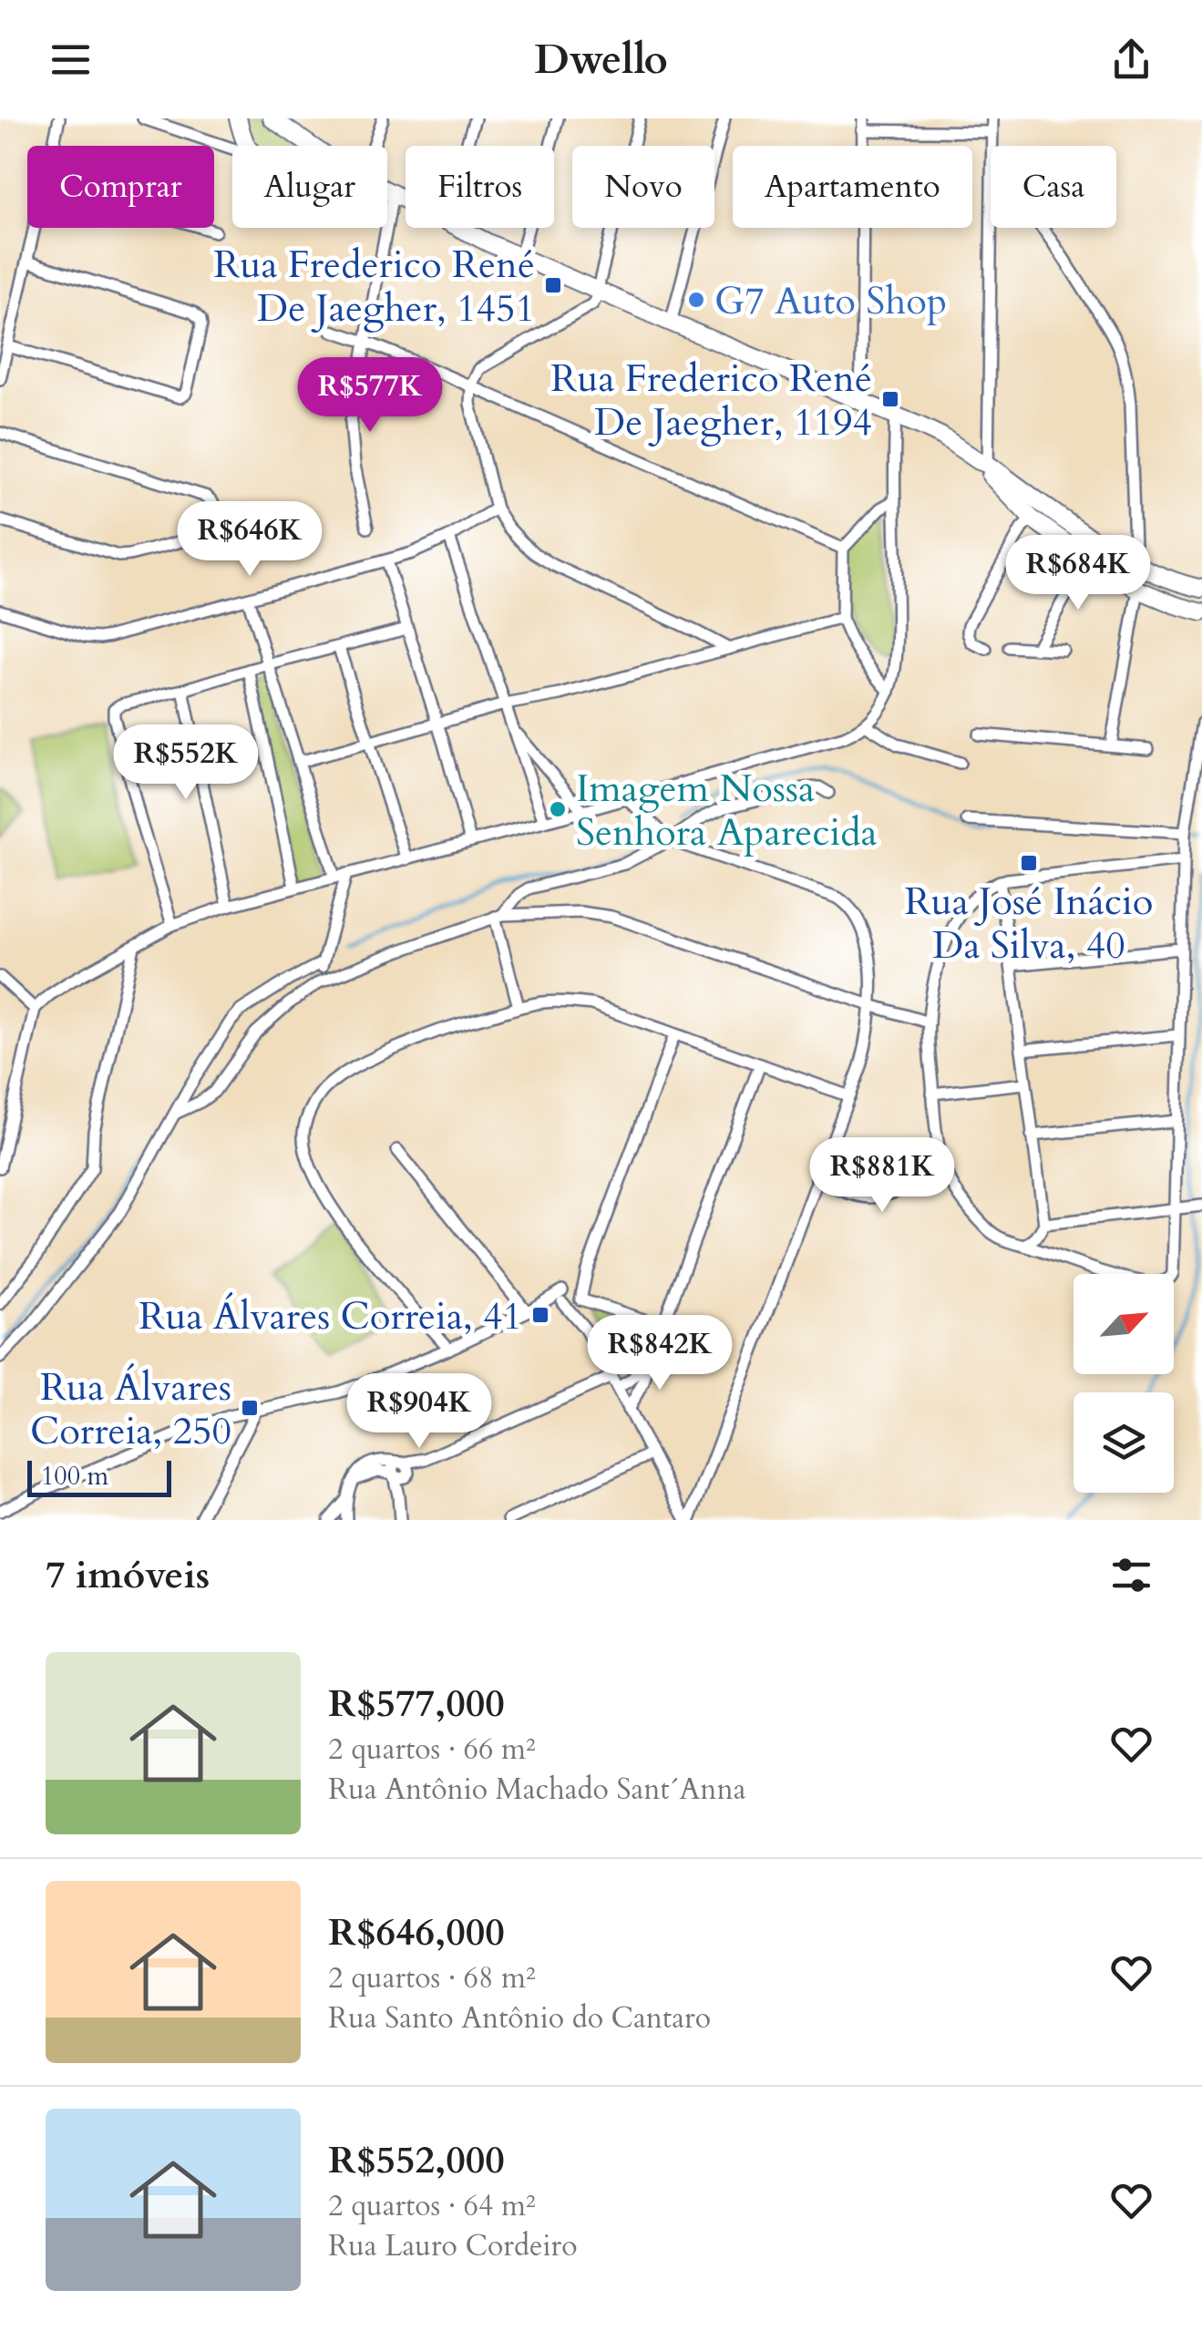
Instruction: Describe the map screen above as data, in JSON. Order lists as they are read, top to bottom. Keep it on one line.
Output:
{"places":{"transit":["Rua Frederico René De Jaegher, 1451","Rua Frederico René De Jaegher, 1194","Rua José Inácio Da Silva, 40","Rua Álvares Correia, 41","Rua Álvares Correia, 250"],"other":["G7 Auto Shop","Imagem Nossa Senhora Aparecida"]},"scale_bar":"100 m","north":"top right","page":{"header":"Dwello","chip":["Comprar","Alugar","Filtros","Novo","Apartamento","Casa"],"price":["R$577K","R$646K","R$684K","R$552K","R$881K","R$842K","R$904K"],"scale":"100 m","heading":"7 imóveis","list":[{"name":"R$577,000","note":"2 quartos · 66 m² · Rua Antônio Machado Sant´Anna"},{"name":"R$646,000","note":"2 quartos · 68 m² · Rua Santo Antônio do Cantaro"},{"name":"R$552,000","note":"2 quartos · 64 m² · Rua Lauro Cordeiro"}]}}
